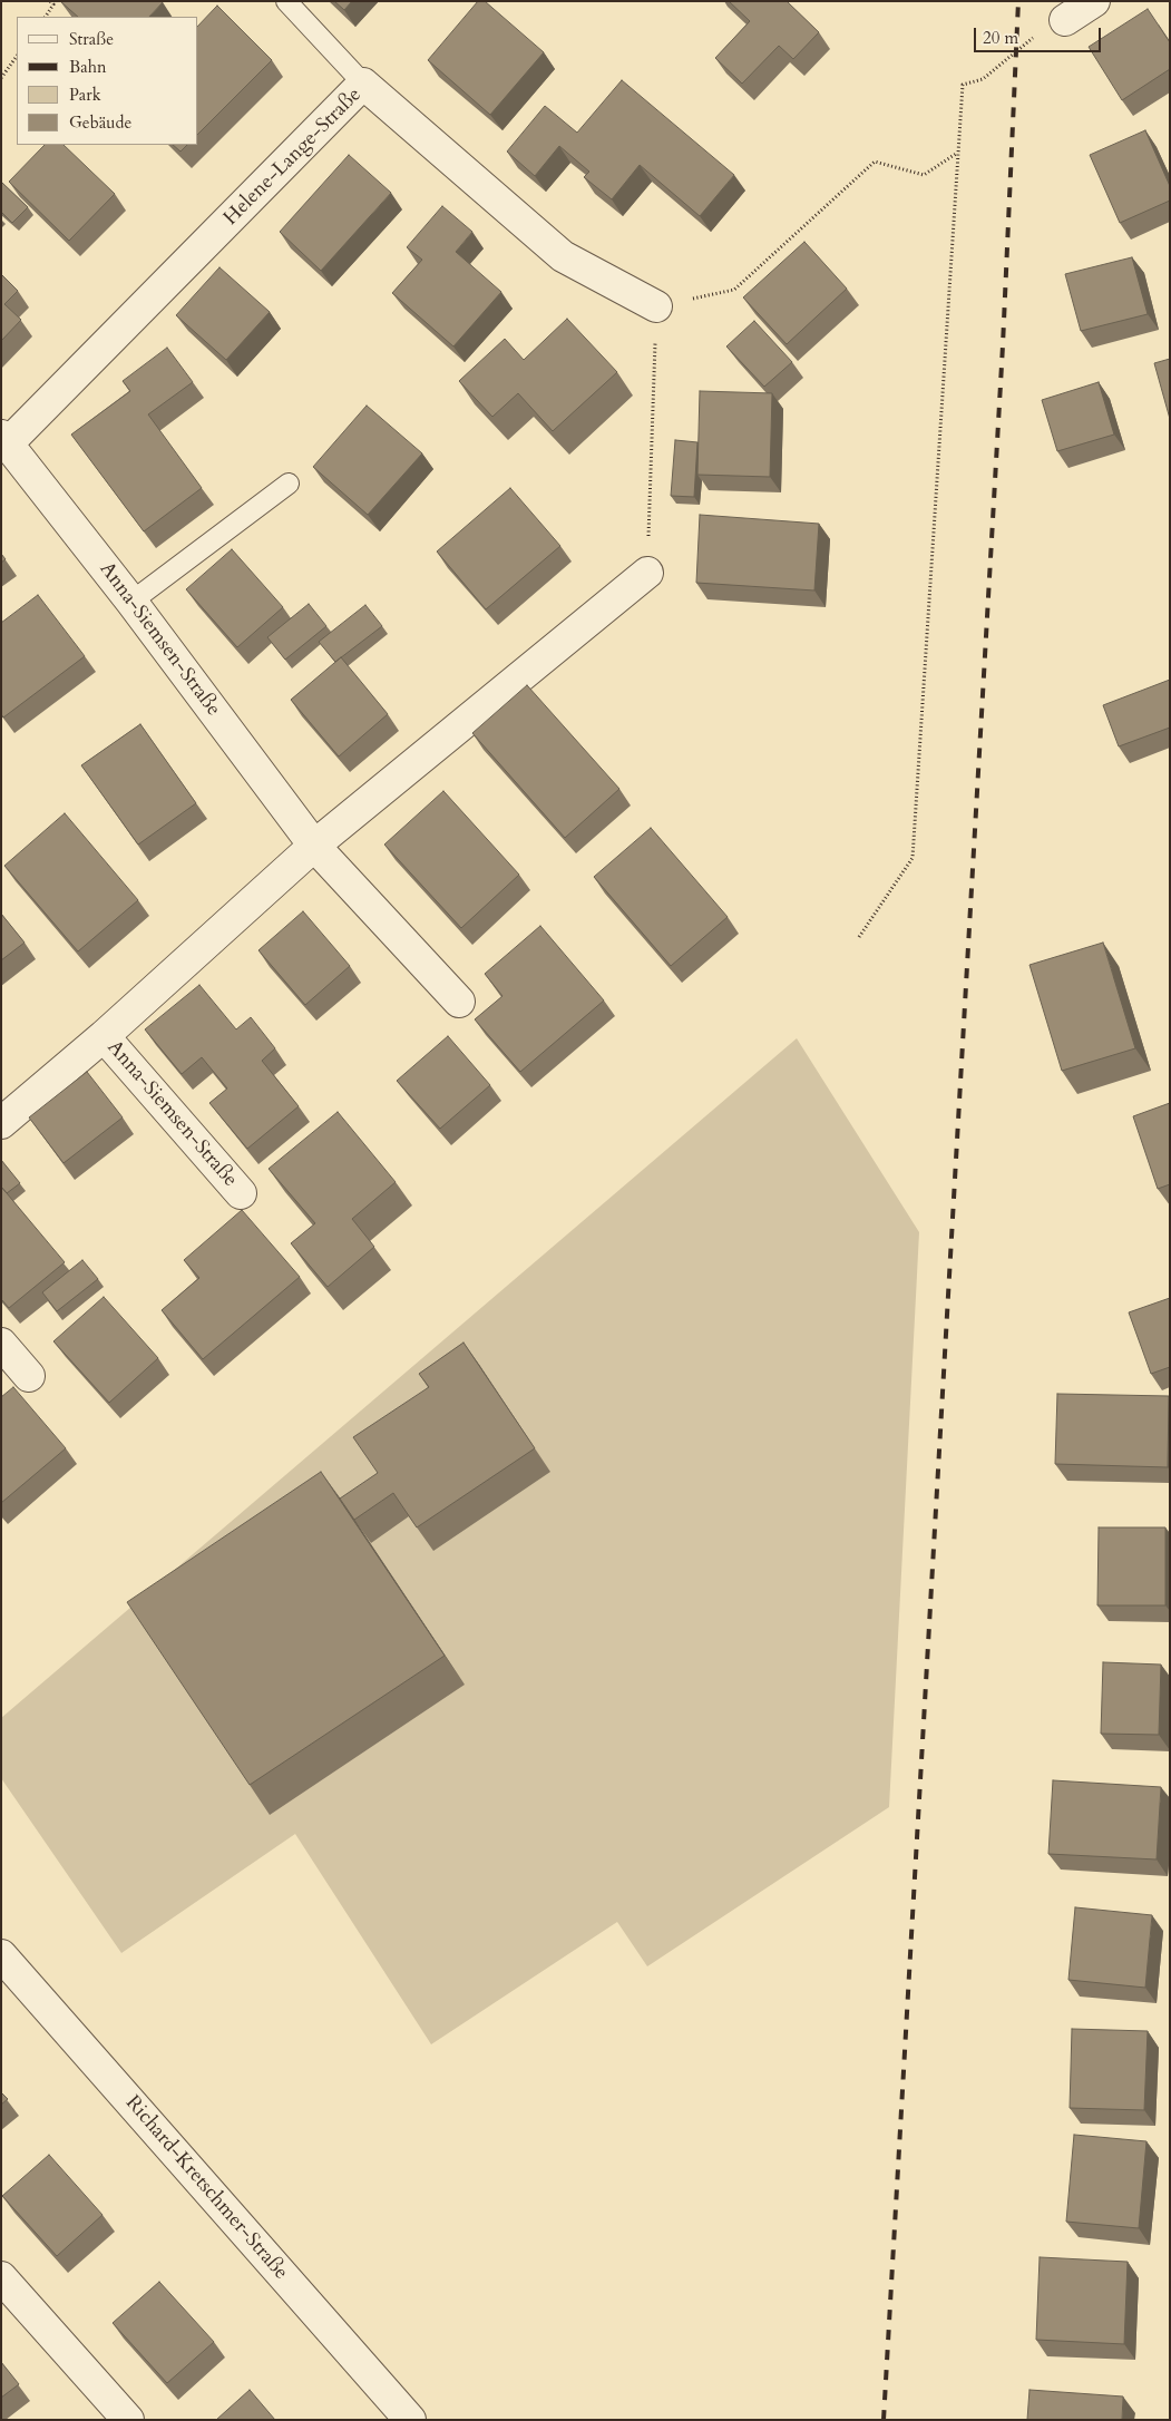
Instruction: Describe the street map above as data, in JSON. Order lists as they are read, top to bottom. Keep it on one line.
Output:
{"streets":{"street":["Helene-Lange-Straße","Anna-Siemsen-Straße","Richard-Kretschmer-Straße"]},"crossings":[["Helene-Lange-Straße","Anna-Siemsen-Straße"]],"legend":["Straße","Bahn","Park","Gebäude"],"scale_bar":"20 m"}
